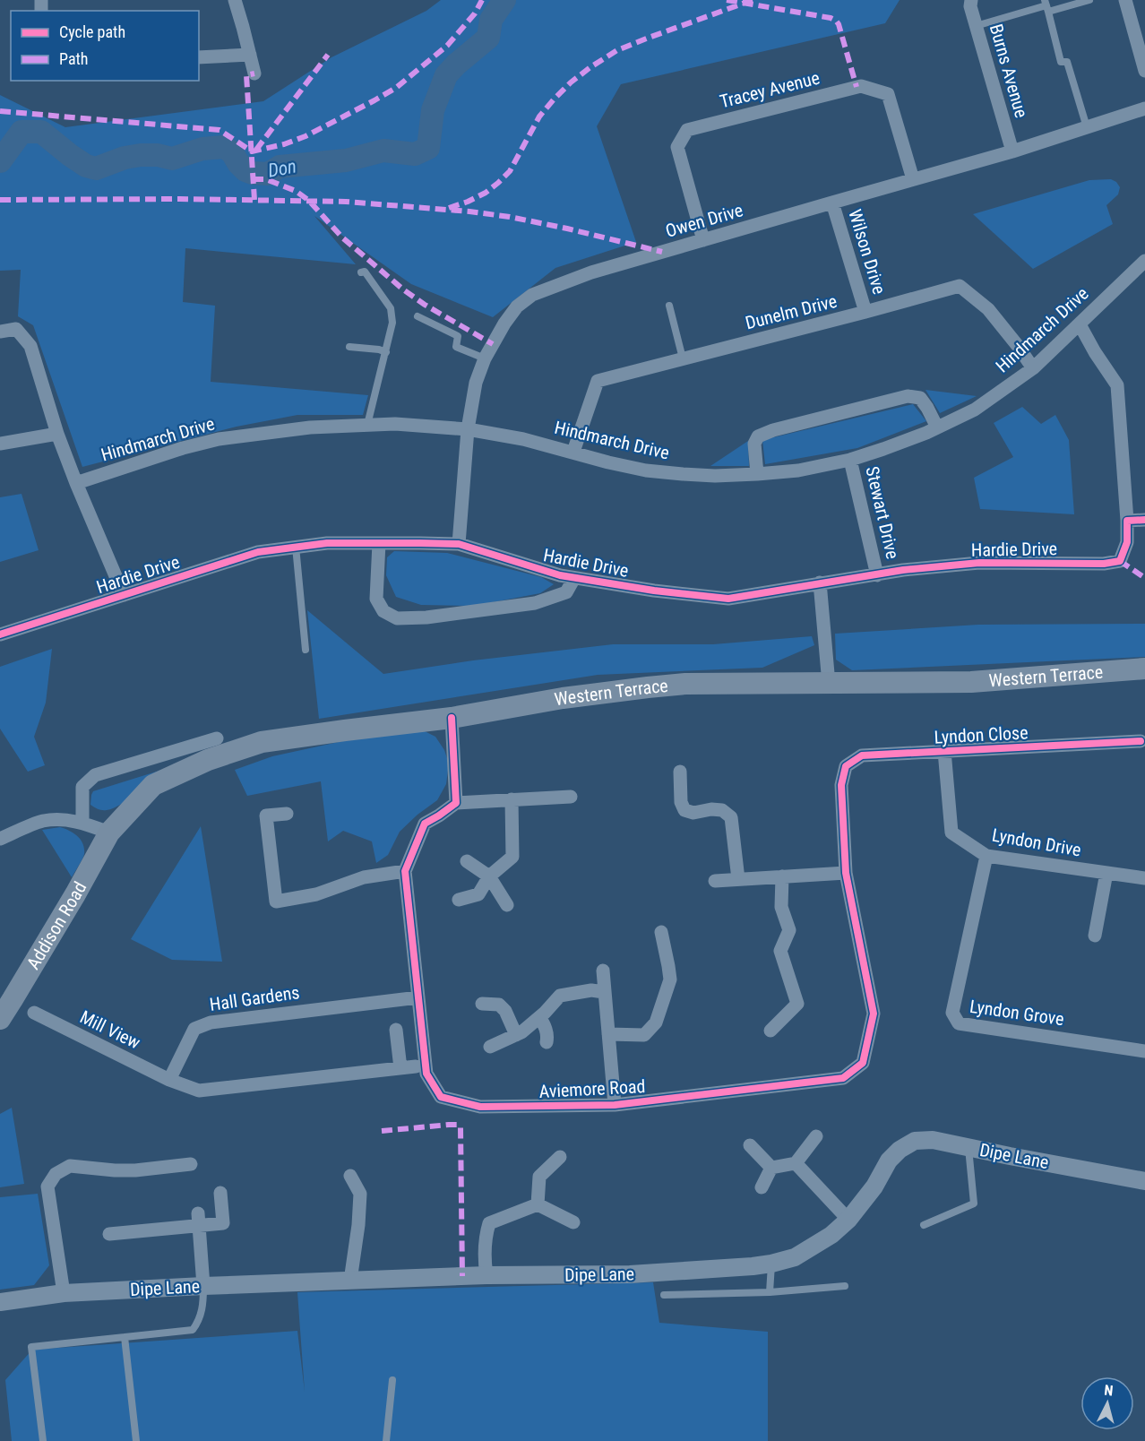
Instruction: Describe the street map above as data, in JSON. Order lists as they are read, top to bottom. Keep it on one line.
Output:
{"streets":{"main road":["Western Terrace","Addison Road"],"street":["Burns Avenue","Tracey Avenue","Owen Drive","Wilson Drive","Dunelm Drive","Hindmarch Drive","Stewart Drive","Hardie Drive","Lyndon Close","Lyndon Drive","Hall Gardens","Lyndon Grove","Mill View","Aviemore Road","Dipe Lane"]},"crossings":[["Burns Avenue","Owen Drive"],["Tracey Avenue","Owen Drive"],["Owen Drive","Wilson Drive"],["Owen Drive","Hindmarch Drive"],["Owen Drive","Hardie Drive"],["Wilson Drive","Dunelm Drive"],["Dunelm Drive","Hindmarch Drive"],["Hindmarch Drive","Stewart Drive"],["Hindmarch Drive","Hardie Drive"],["Stewart Drive","Hardie Drive"],["Western Terrace","Addison Road"],["Lyndon Close","Lyndon Drive"],["Lyndon Close","Aviemore Road"],["Lyndon Drive","Lyndon Grove"],["Hall Gardens","Mill View"],["Hall Gardens","Aviemore Road"]],"water":["Don"],"legend":["Cycle path","Path"],"north":"top"}
